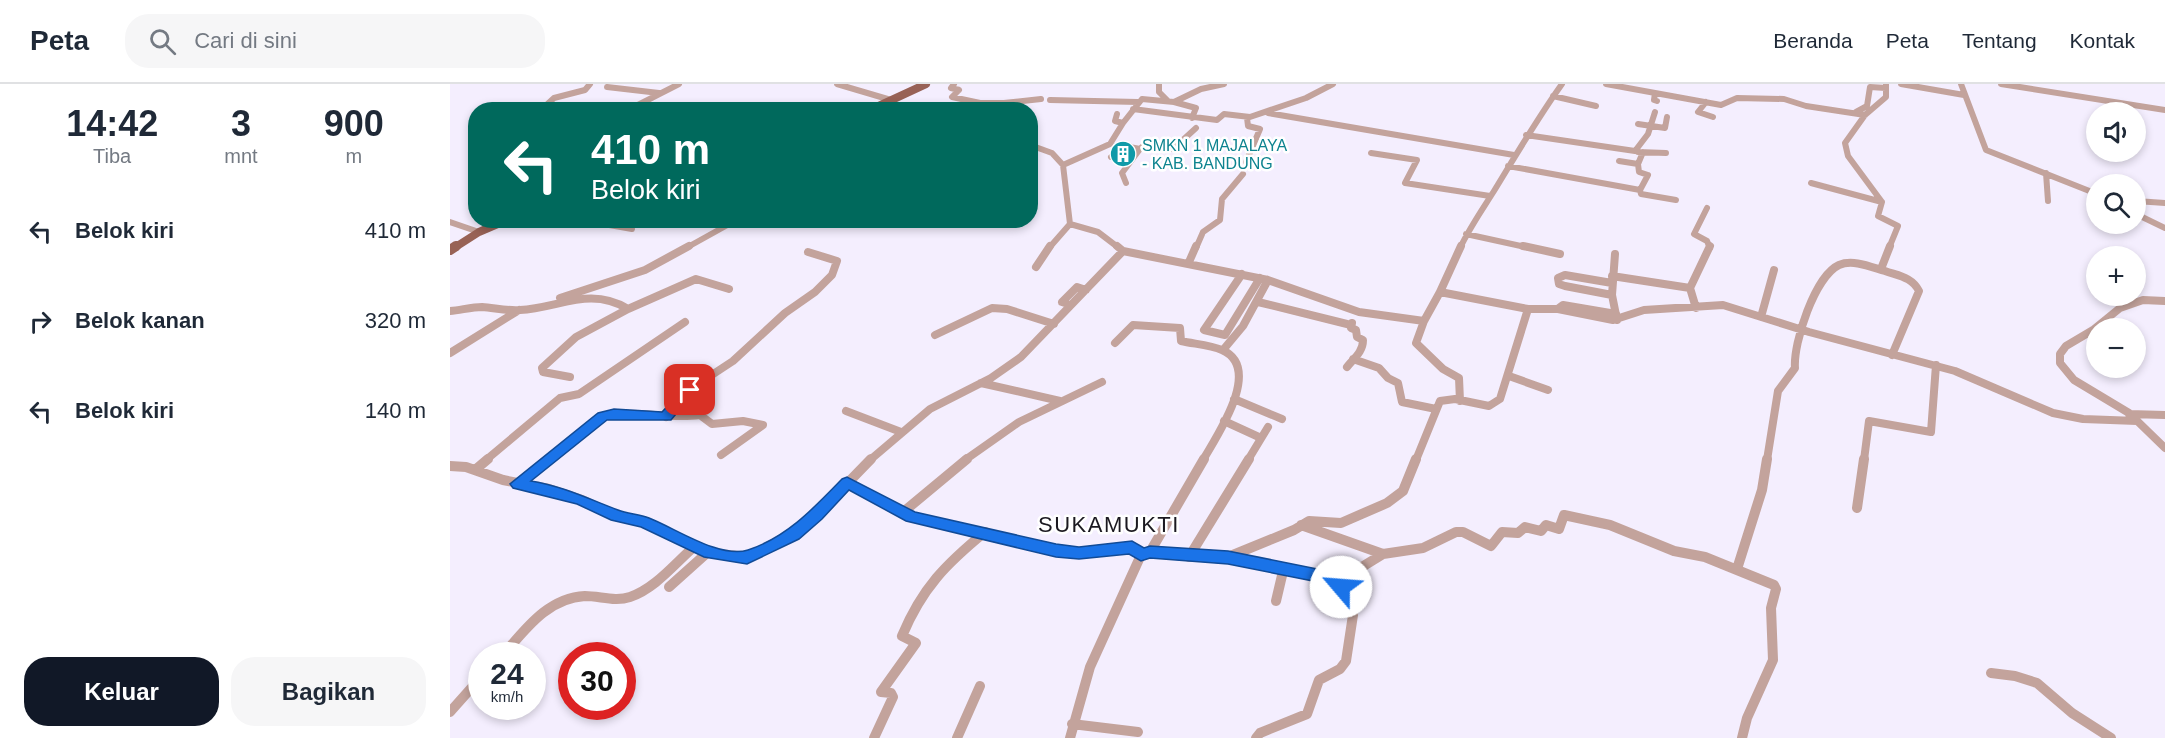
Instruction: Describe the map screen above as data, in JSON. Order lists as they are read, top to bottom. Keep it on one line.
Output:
{"districts":["SUKAMUKTI"],"places":{"building":["SMKN 1 MAJALAYA - KAB. BANDUNG"]},"page":{"header":"Peta","search":"Cari di sini","nav":["Beranda","Peta","Tentang","Kontak"],"eta":["14:42","Tiba","3","mnt","900","m"],"map_buttons":["+","−"],"turn":["410 m","Belok kiri"],"list":[{"name":"Belok kiri","value":"410 m"},{"name":"Belok kanan","value":"320 m"},{"name":"Belok kiri","value":"140 m"}],"speed":"24 km/h","limit":"30","buttons":["Keluar","Bagikan"]}}
